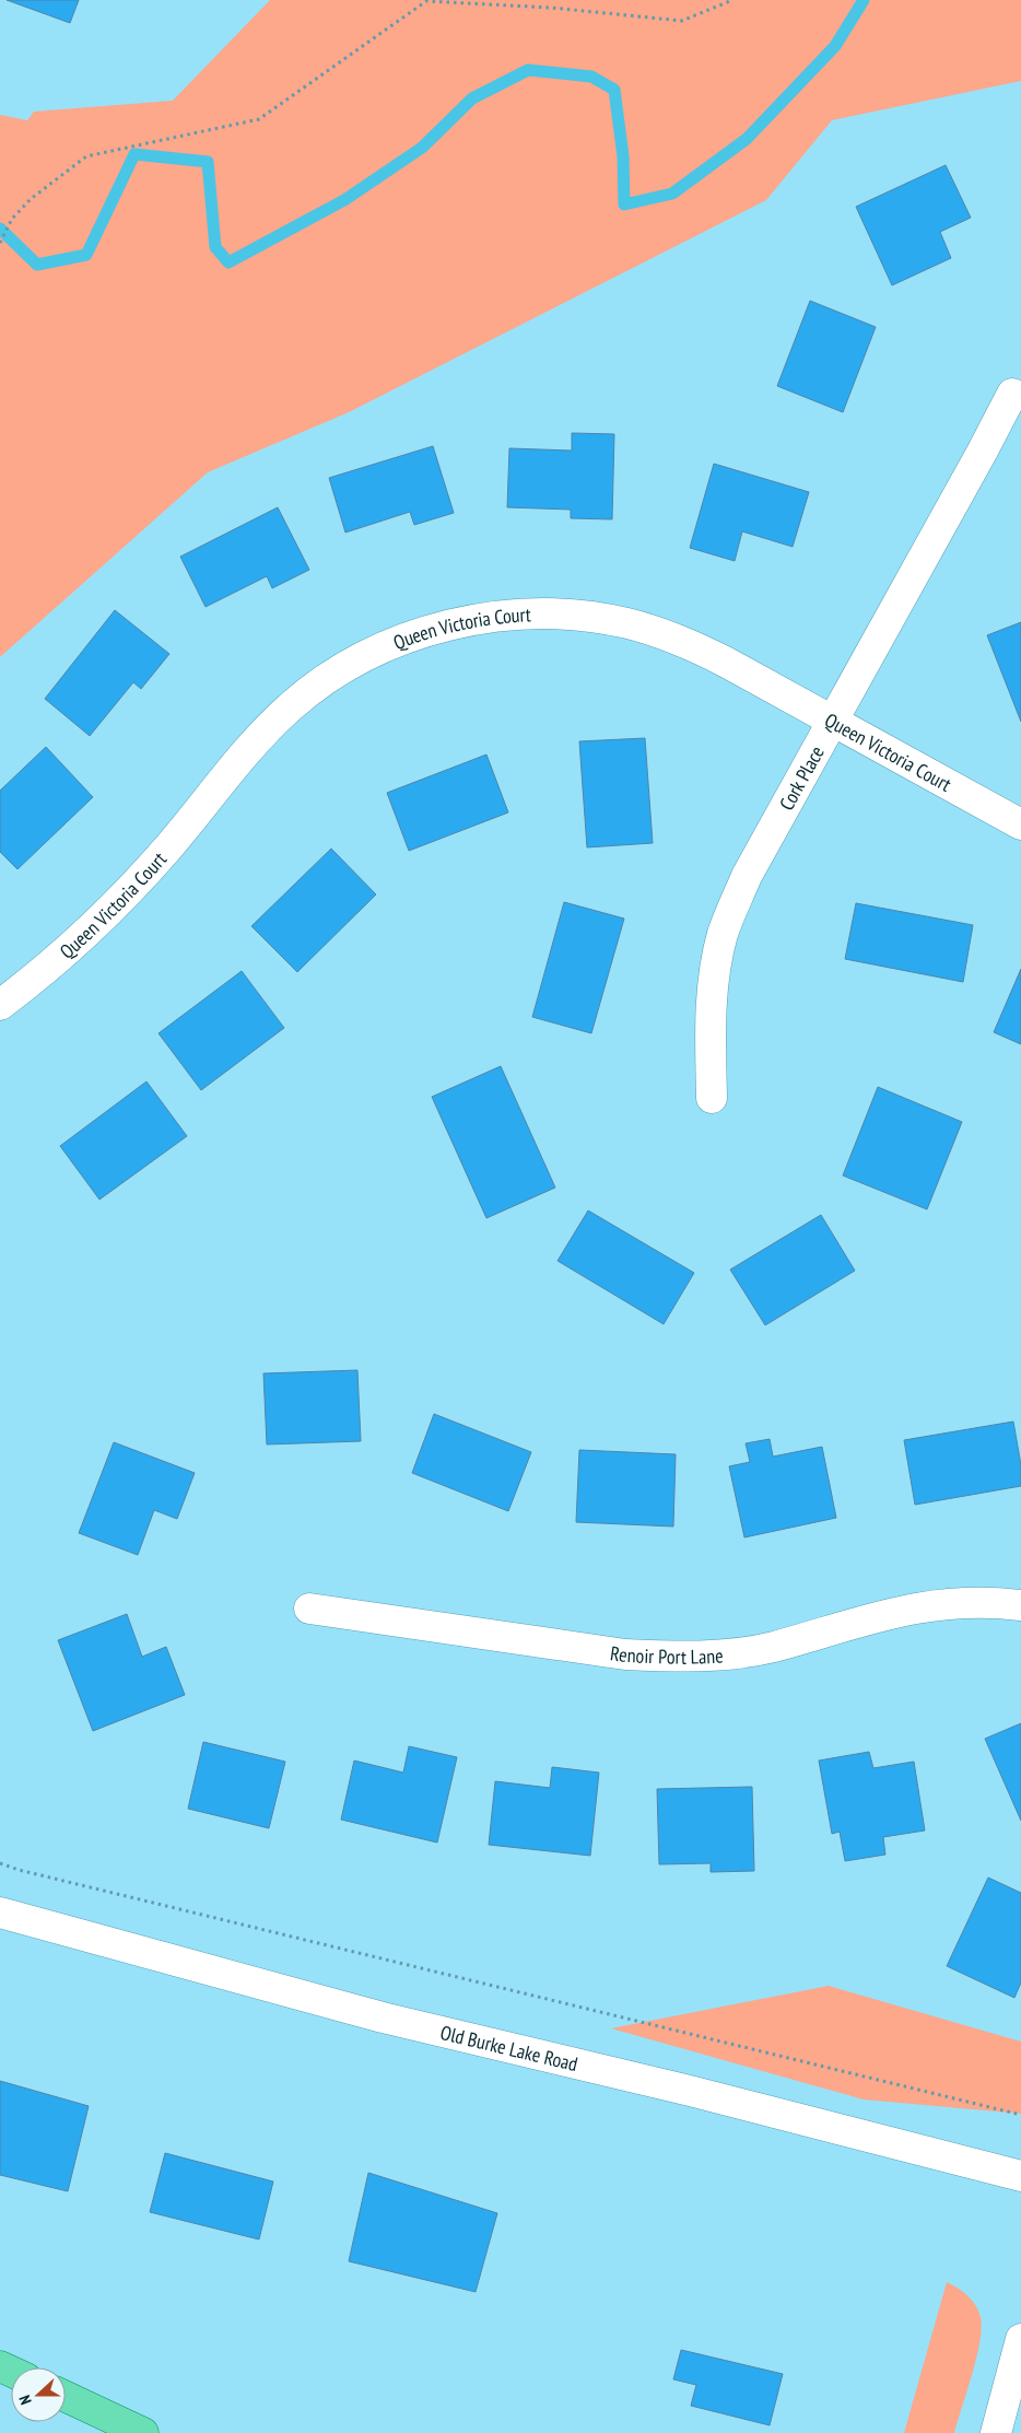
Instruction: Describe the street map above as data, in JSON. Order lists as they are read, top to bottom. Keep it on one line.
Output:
{"streets":{"street":["Queen Victoria Court","Cork Place","Renoir Port Lane","Old Burke Lake Road"]},"crossings":[["Queen Victoria Court","Cork Place"]],"north":"left"}
